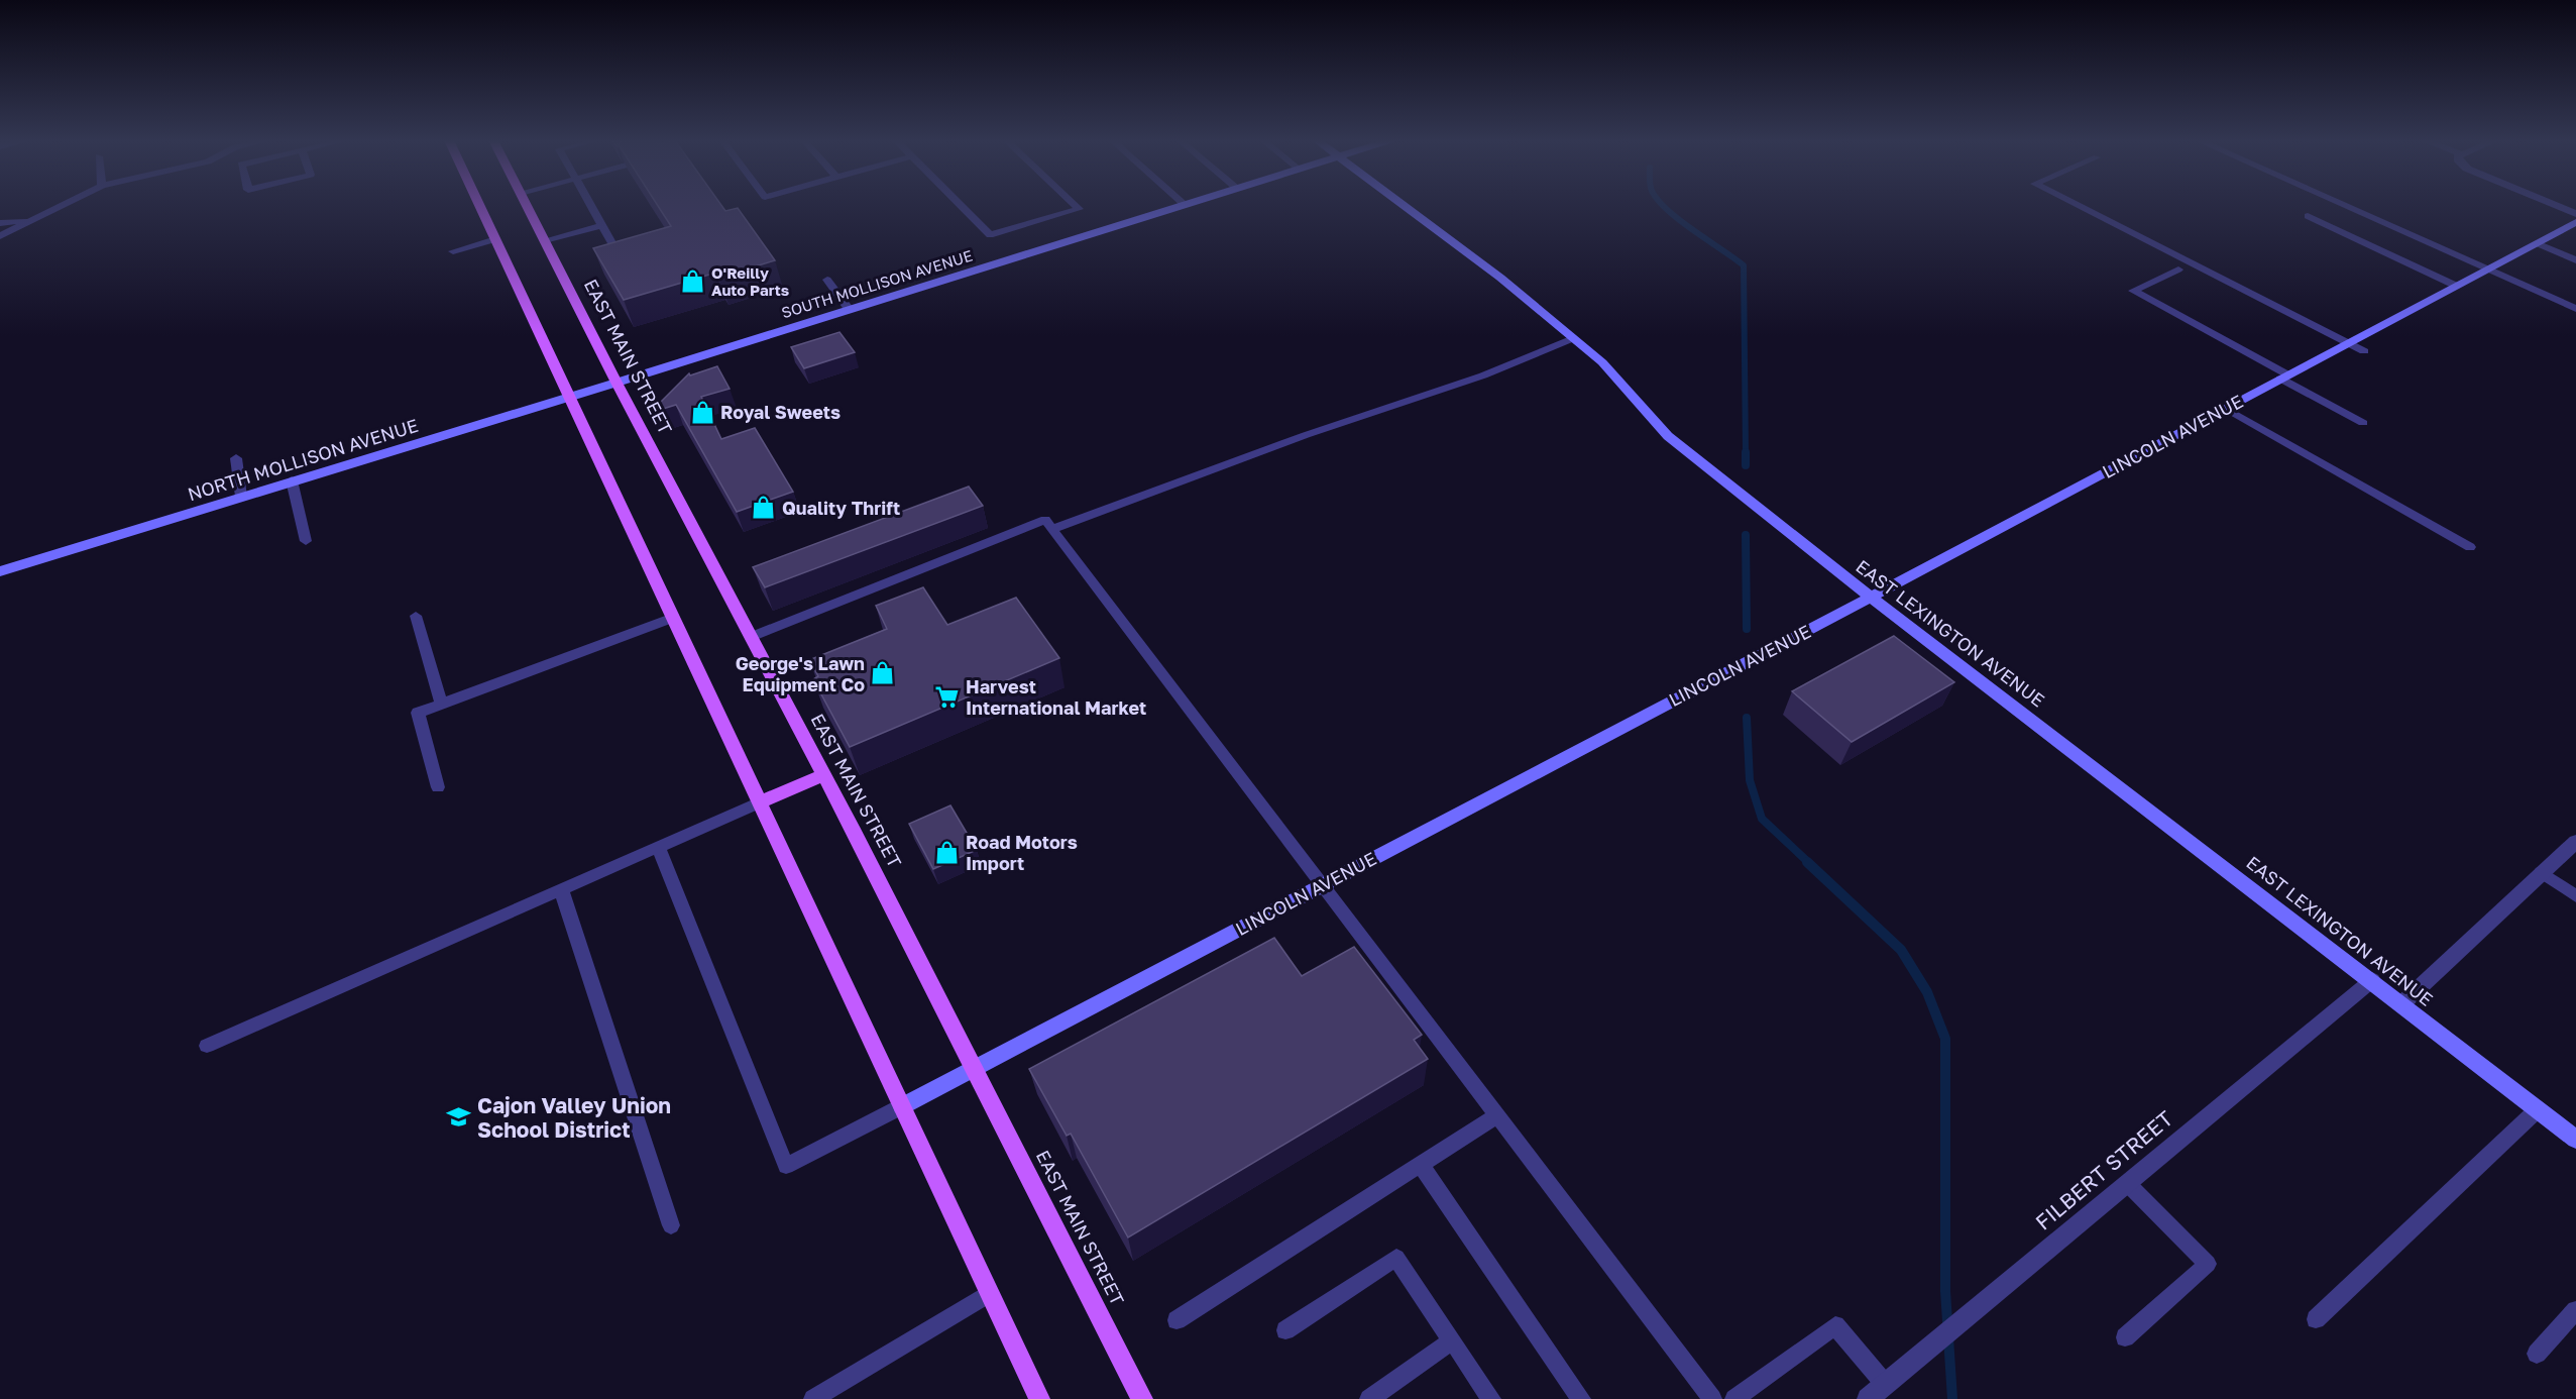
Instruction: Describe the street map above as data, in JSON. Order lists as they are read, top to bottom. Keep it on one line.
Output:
{"streets":{"main road":["EAST MAIN STREET"],"street":["SOUTH MOLLISON AVENUE","LINCOLN AVENUE","NORTH MOLLISON AVENUE","EAST LEXINGTON AVENUE","FILBERT STREET"]},"crossings":[["SOUTH MOLLISON AVENUE","EAST MAIN STREET"],["SOUTH MOLLISON AVENUE","NORTH MOLLISON AVENUE"],["EAST MAIN STREET","LINCOLN AVENUE"],["EAST MAIN STREET","NORTH MOLLISON AVENUE"],["LINCOLN AVENUE","EAST LEXINGTON AVENUE"],["EAST LEXINGTON AVENUE","FILBERT STREET"]],"places":{"shop":["O'Reilly Auto Parts","Royal Sweets","Quality Thrift","George's Lawn Equipment Co","Road Motors Import"],"supermarket":["Harvest International Market"],"school or university":["Cajon Valley Union School District"]}}
